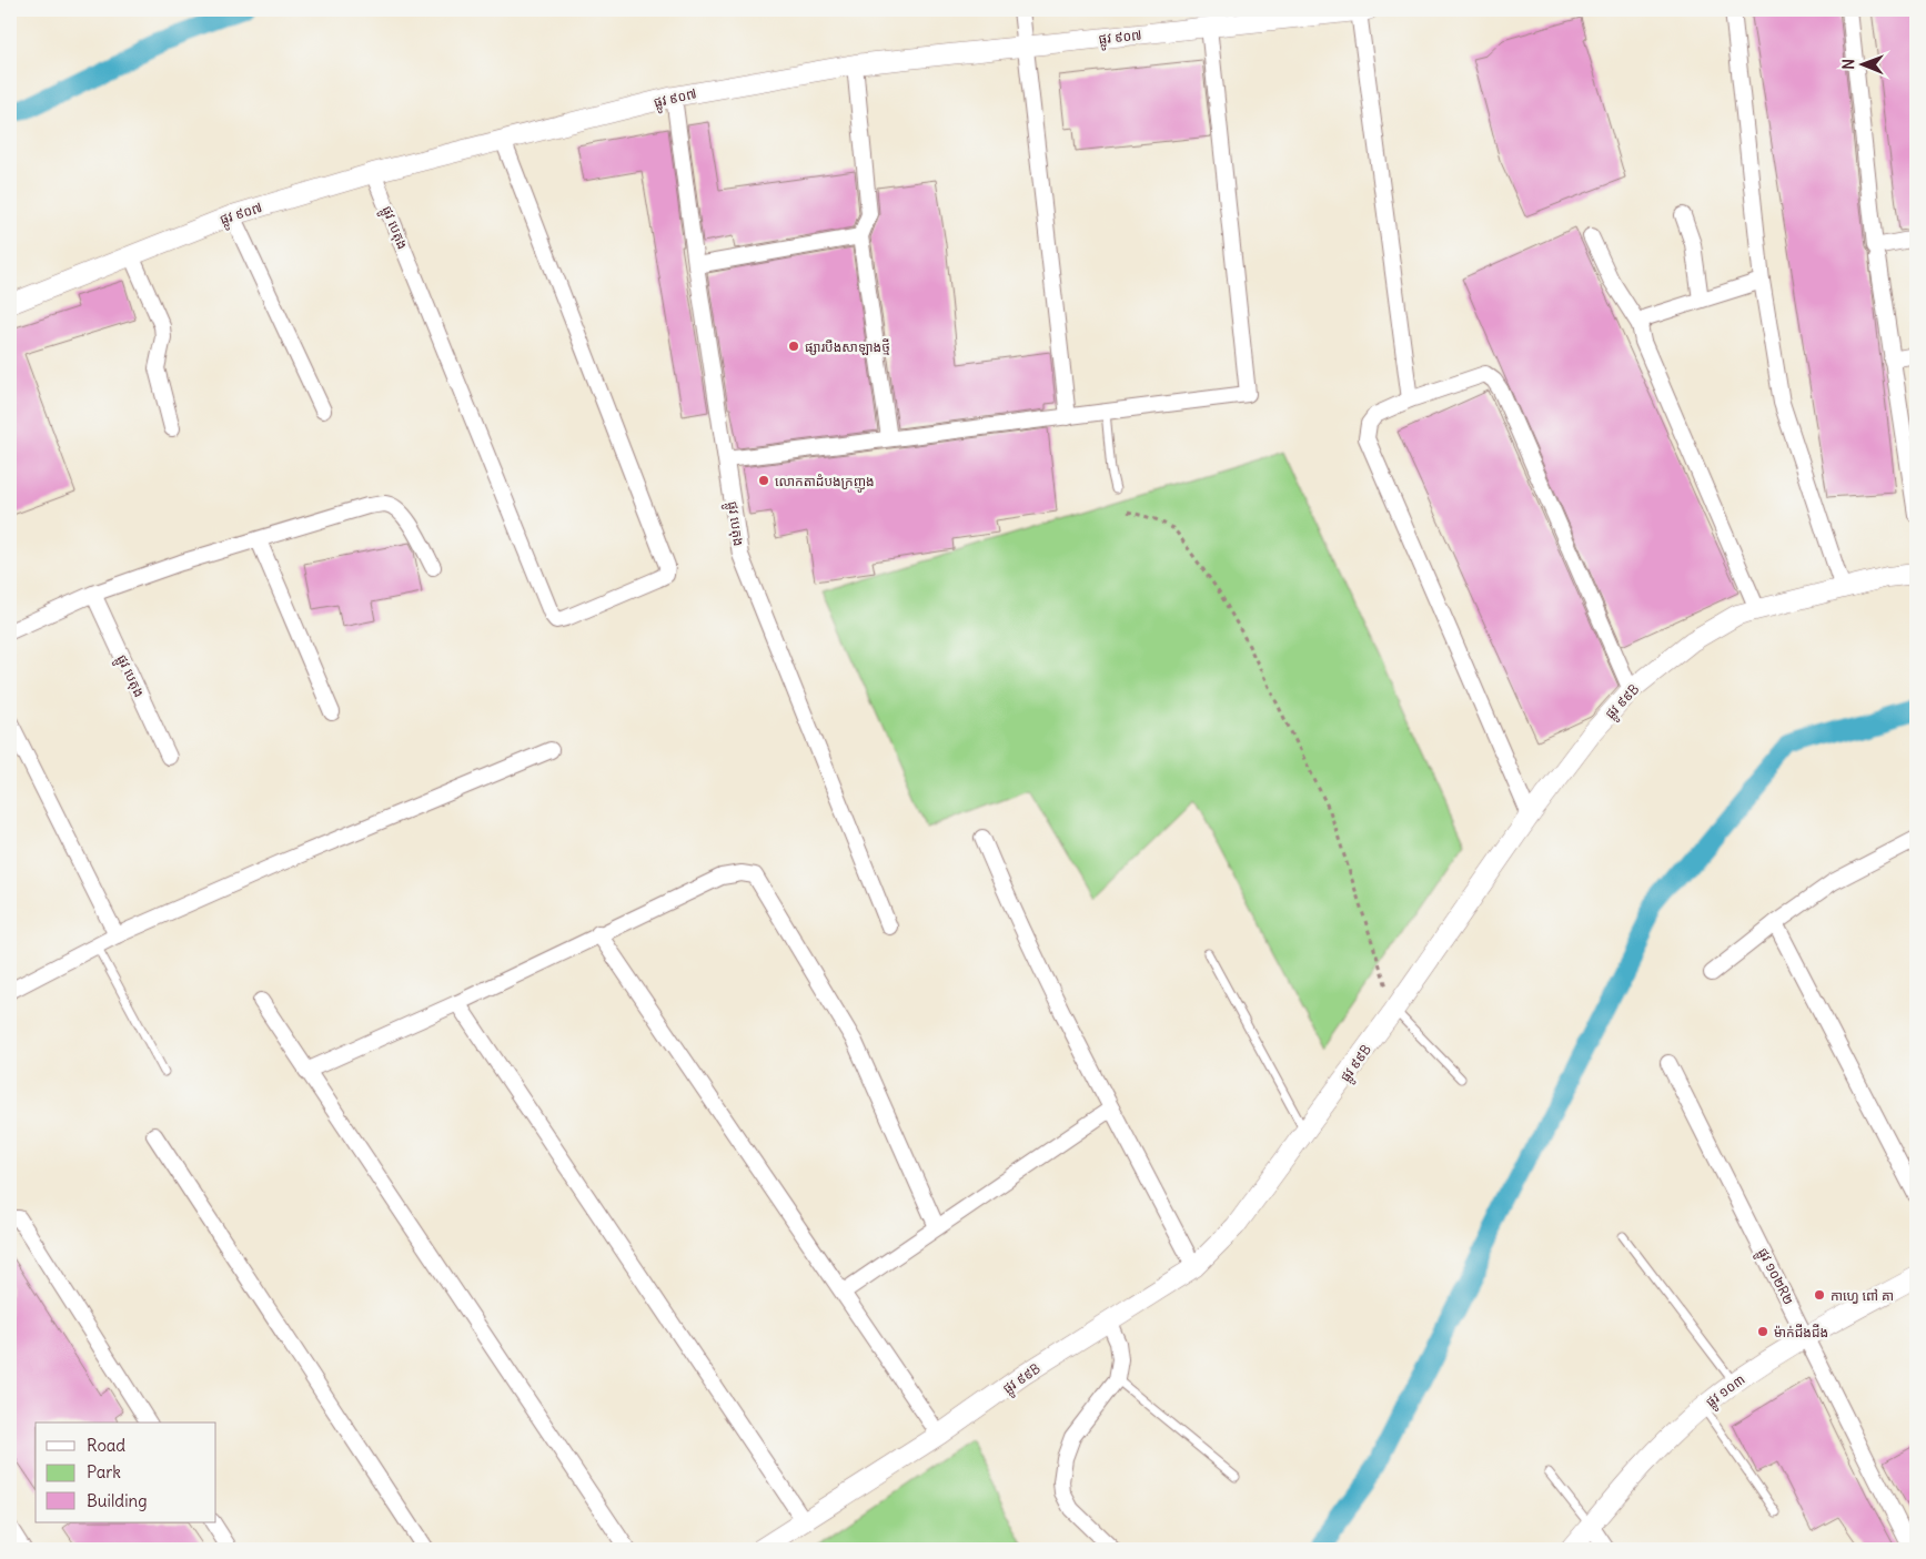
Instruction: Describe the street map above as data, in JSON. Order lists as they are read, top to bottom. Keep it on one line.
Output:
{"streets":{"street":["ផ្លូវ ៩០៧","ផ្លូវ បេតុង","ផ្លូវ ៩៩B","ផ្លូវ ១០២R២","ផ្លូវ ១០៣"]},"crossings":[["ផ្លូវ ៩០៧","ផ្លូវ បេតុង"],["ផ្លូវ ១០២R២","ផ្លូវ ១០៣"]],"places":["ផ្សារបឹងសាឡាងថ្មី","លោកតាដំបងក្រញូង","កាហ្វេ ពៅ គា","ម៉ាក់ជីងជីង"],"legend":["Road","Park","Building"],"north":"left"}
